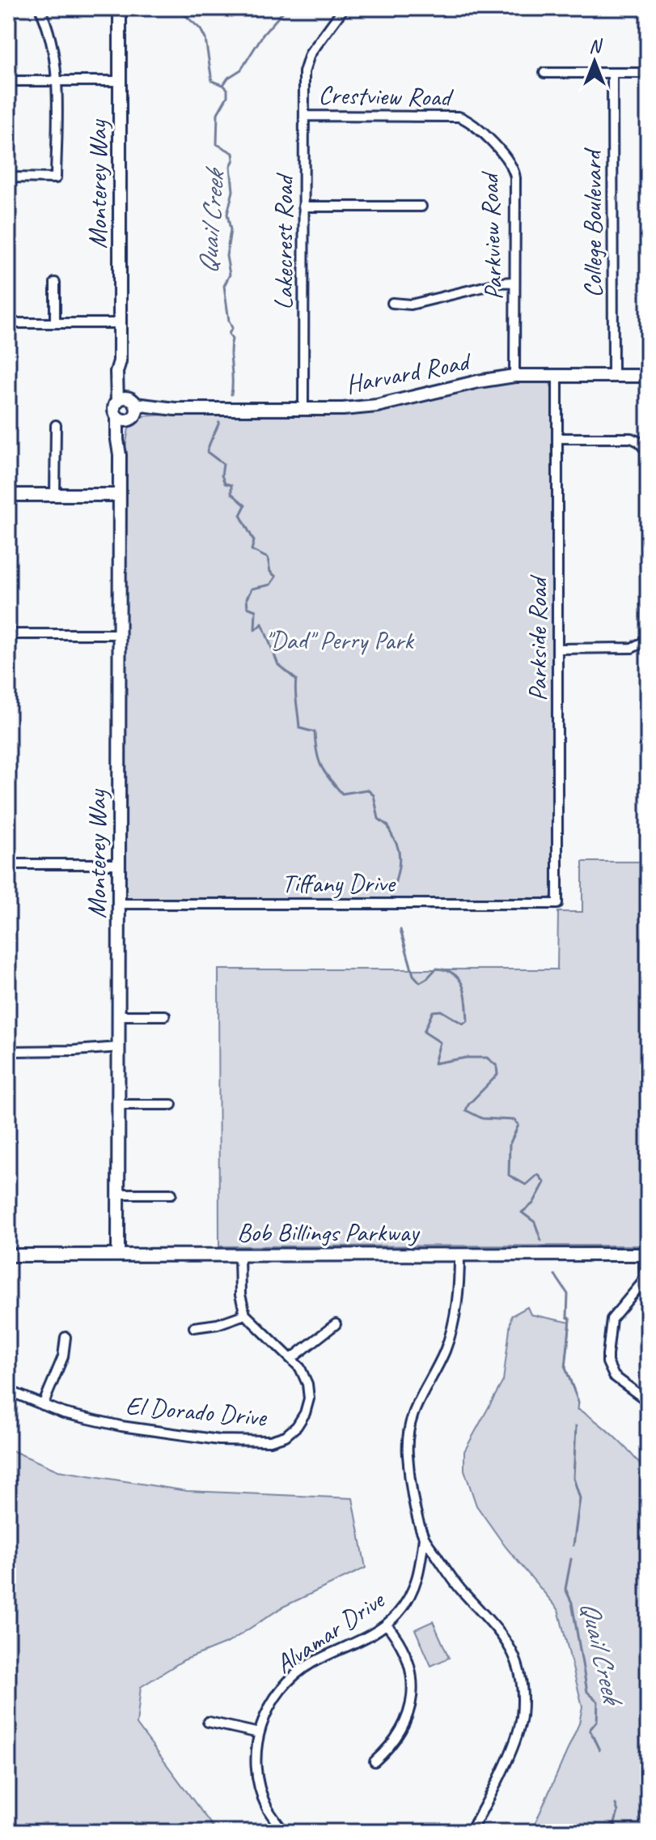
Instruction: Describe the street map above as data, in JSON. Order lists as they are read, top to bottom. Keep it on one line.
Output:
{"streets":{"street":["Crestview Road","Monterey Way","College Boulevard","Parkview Road","Lakecrest Road","Harvard Road","Parkside Road","Tiffany Drive","Bob Billings Parkway","El Dorado Drive","Alvamar Drive"]},"crossings":[["Crestview Road","Parkview Road"],["Crestview Road","Lakecrest Road"],["Monterey Way","Harvard Road"],["Monterey Way","Tiffany Drive"],["Monterey Way","Bob Billings Parkway"],["College Boulevard","Harvard Road"],["Parkview Road","Harvard Road"],["Lakecrest Road","Harvard Road"],["Harvard Road","Parkside Road"],["Parkside Road","Tiffany Drive"],["Bob Billings Parkway","Alvamar Drive"]],"water":["Quail Creek"],"parks":["\"Dad\" Perry Park"],"north":"top"}
